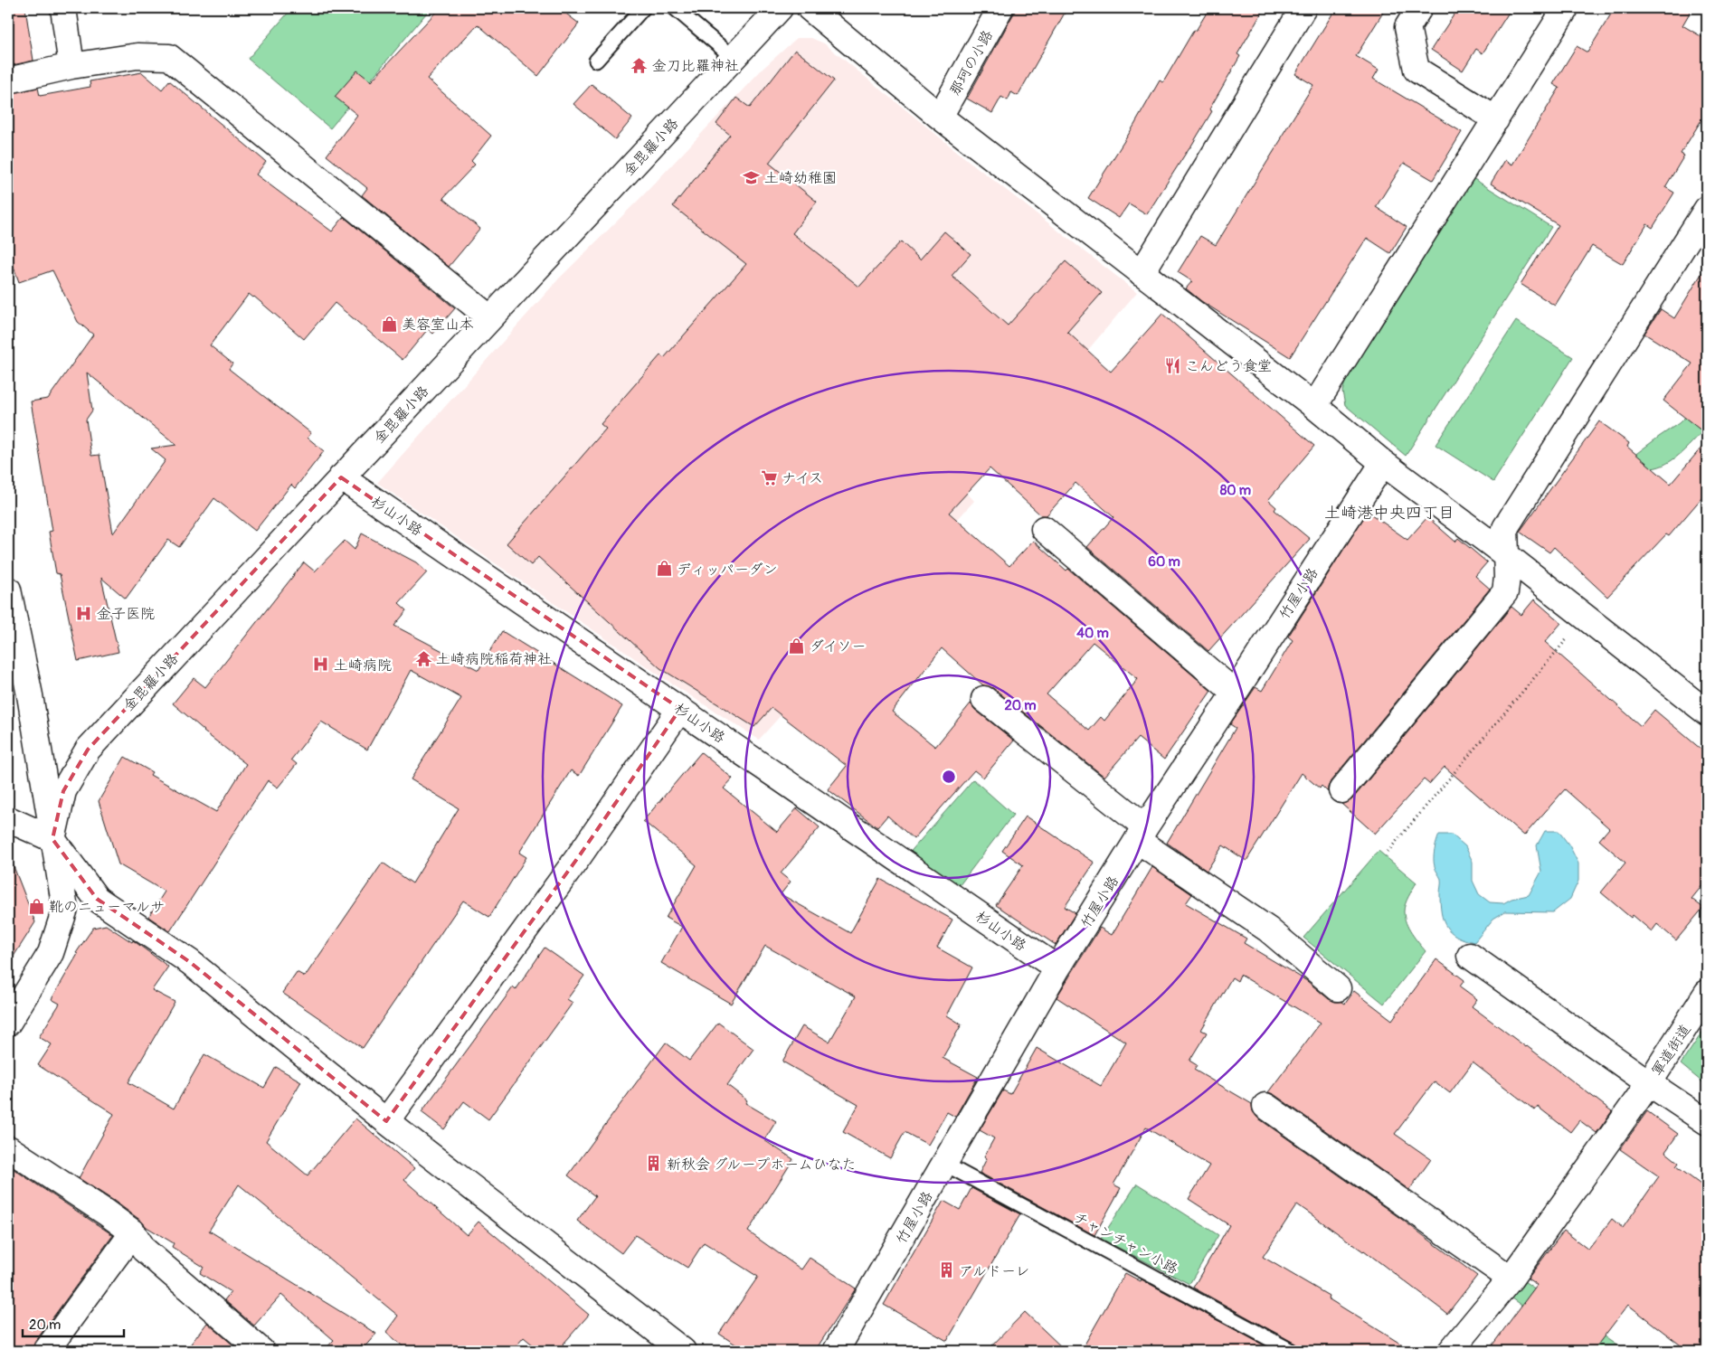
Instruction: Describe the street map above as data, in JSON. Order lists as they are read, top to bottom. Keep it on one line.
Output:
{"streets":{"street":["那珂の小路","金毘羅小路","杉山小路","竹屋小路","軍道街道"],"lane":["チャンチャン小路"]},"crossings":[["金毘羅小路","杉山小路"],["杉山小路","竹屋小路"],["竹屋小路","チャンチャン小路"]],"districts":["土崎港中央四丁目"],"places":{"temple":["金刀比羅神社","土崎病院稲荷神社"],"school or university":["土崎幼稚園"],"shop":["美容室山本","ディッパーダン","ダイソー","靴のニューマルサ"],"restaurant":["こんどう食堂"],"supermarket":["ナイス"],"hospital":["金子医院","土崎病院"],"building":["新秋会 グループホームひなた","アルドーレ"]},"scale_bar":"20 m","rings":["80 m","60 m","40 m","20 m"]}
